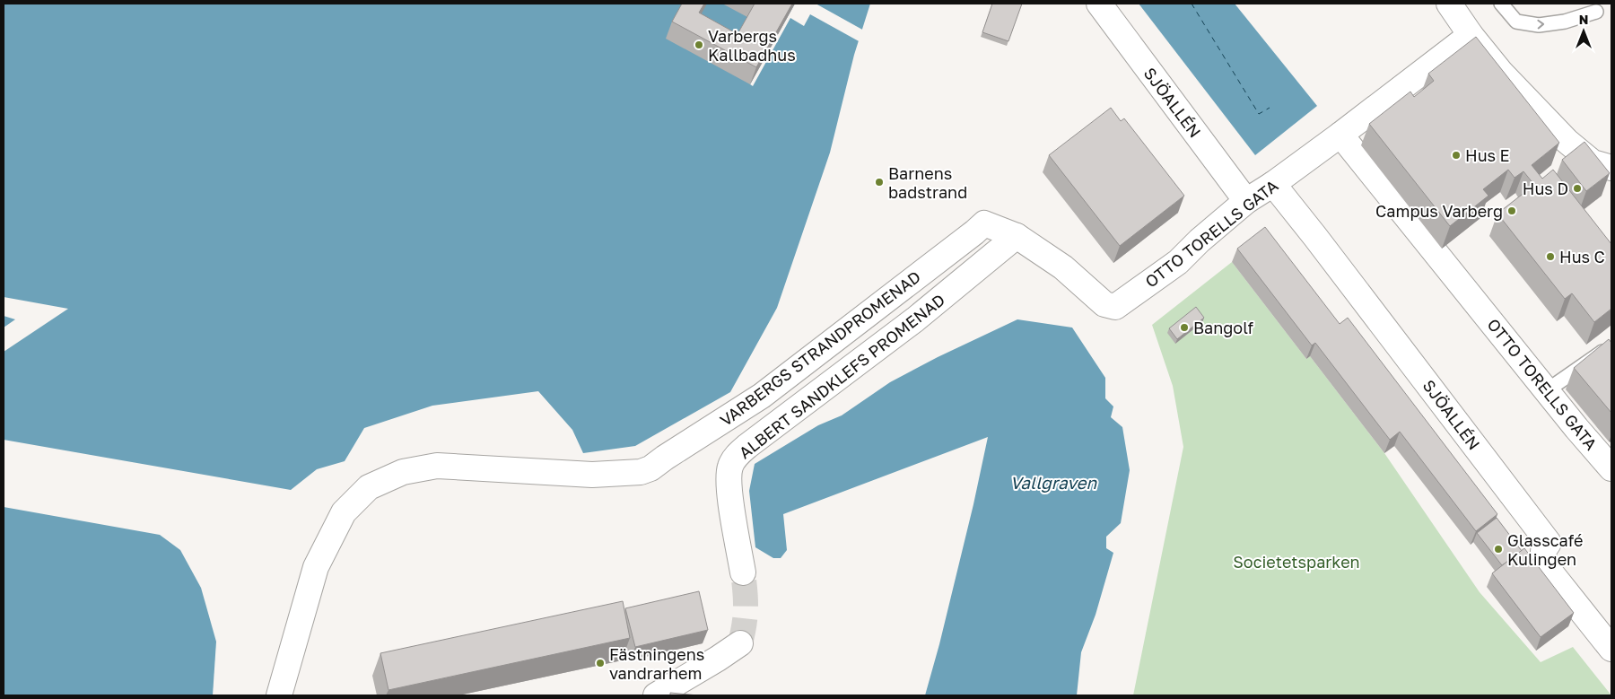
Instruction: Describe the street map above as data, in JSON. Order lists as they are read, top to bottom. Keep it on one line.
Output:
{"streets":{"street":["SJÖALLÉN","OTTO TORELLS GATA","VARBERGS STRANDPROMENAD","ALBERT SANDKLEFS PROMENAD"]},"crossings":[["SJÖALLÉN","OTTO TORELLS GATA"],["OTTO TORELLS GATA","VARBERGS STRANDPROMENAD"],["OTTO TORELLS GATA","ALBERT SANDKLEFS PROMENAD"],["VARBERGS STRANDPROMENAD","ALBERT SANDKLEFS PROMENAD"]],"water":["Vallgraven"],"parks":["Societetsparken"],"places":["Varbergs Kallbadhus","Hus E","Barnens badstrand","Hus D","Campus Varberg","Hus C","Bangolf","Glasscafé Kulingen","Fästningens vandrarhem"],"north":"top"}
